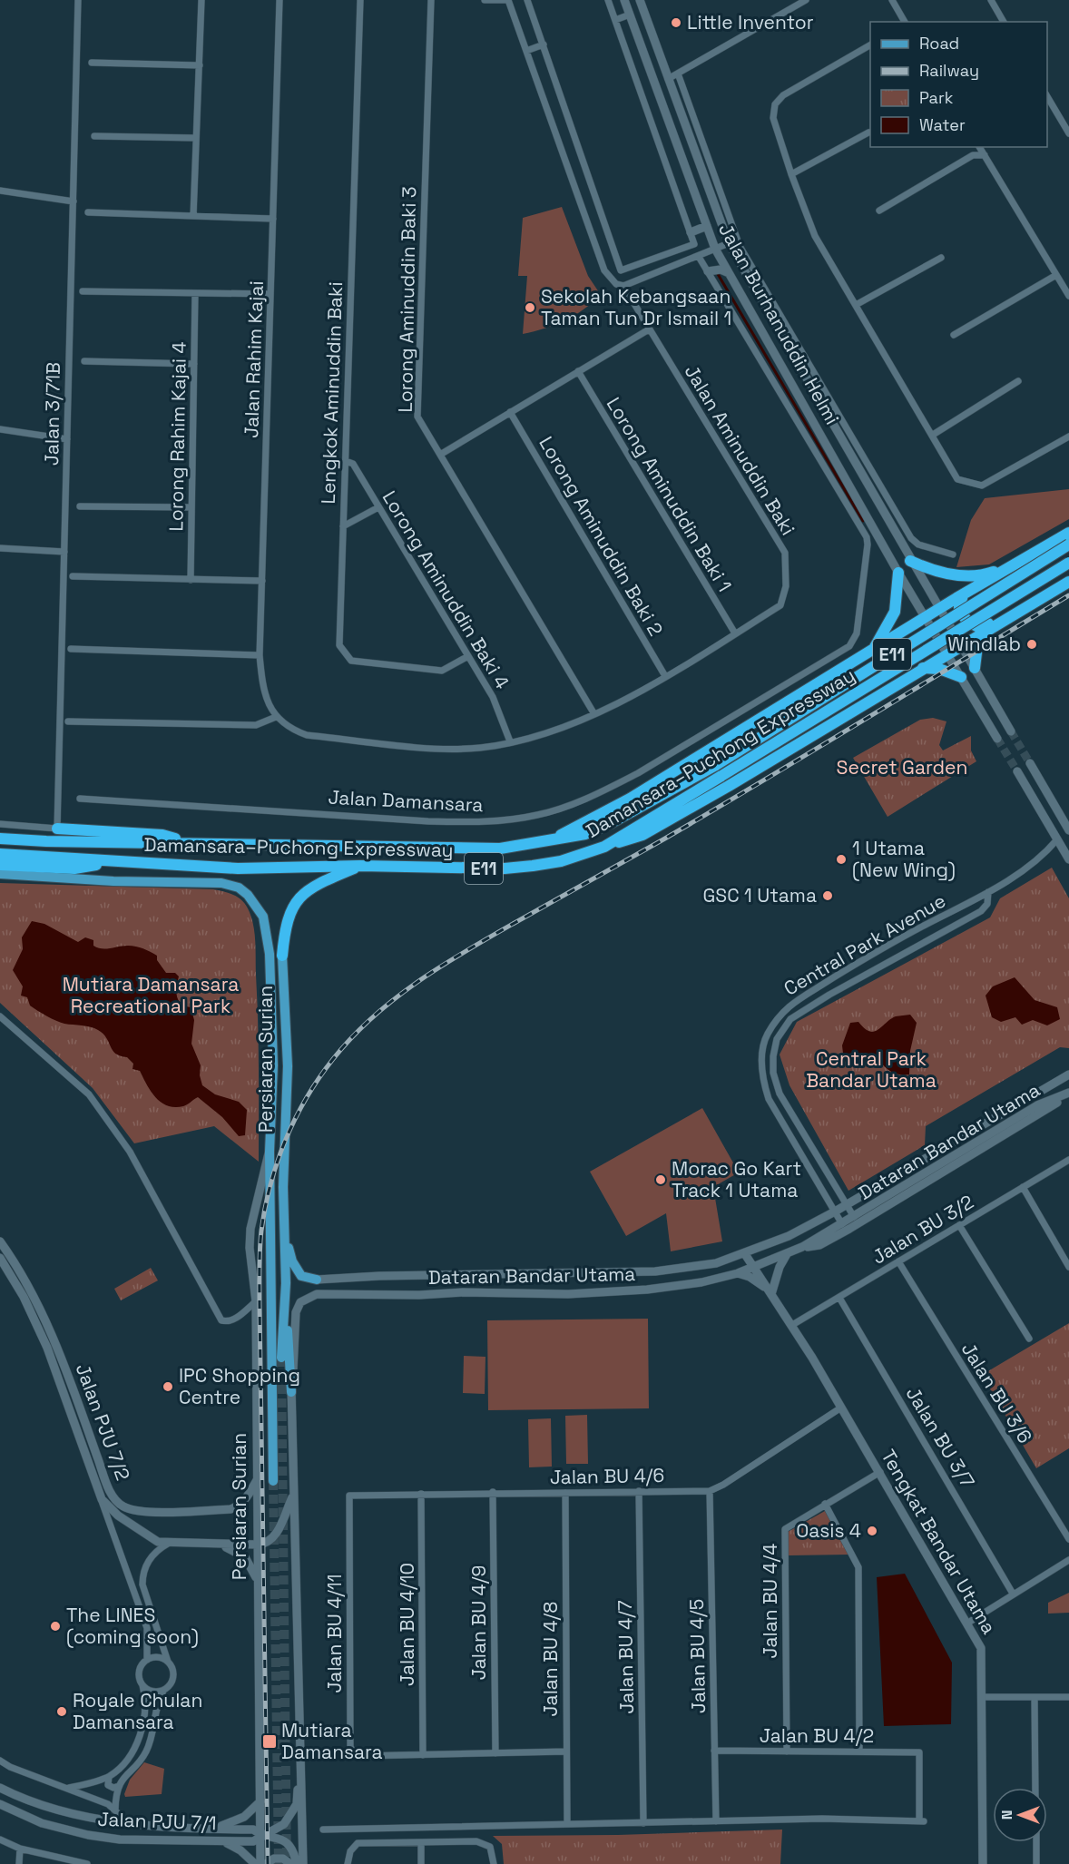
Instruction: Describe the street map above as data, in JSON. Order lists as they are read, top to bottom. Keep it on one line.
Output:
{"streets":{"highway":["E11","Damansara–Puchong Expressway"],"main road":["Jalan Burhanuddin Helmi","Persiaran Surian","Dataran Bandar Utama","Jalan PJU 7/2","Tengkat Bandar Utama","Jalan PJU 7/1"],"street":["Lorong Aminuddin Baki 3","Jalan Rahim Kajai","Lengkok Aminuddin Baki","Jalan 3/71B","Lorong Rahim Kajai 4","Jalan Aminuddin Baki","Lorong Aminuddin Baki 1","Lorong Aminuddin Baki 2","Lorong Aminuddin Baki 4","Jalan Damansara","Central Park Avenue","Jalan BU 3/2","Jalan BU 3/6","Jalan BU 3/7","Jalan BU 4/6","Jalan BU 4/4","Jalan BU 4/9","Jalan BU 4/10","Jalan BU 4/11","Jalan BU 4/5","Jalan BU 4/7","Jalan BU 4/8","Jalan BU 4/2"]},"crossings":[["Lorong Aminuddin Baki 3","Jalan Aminuddin Baki"],["Jalan Burhanuddin Helmi","Jalan Damansara"],["Jalan Rahim Kajai","Jalan Aminuddin Baki"],["Lengkok Aminuddin Baki","Lorong Aminuddin Baki 4"],["Jalan Aminuddin Baki","Lorong Aminuddin Baki 1"],["Jalan Aminuddin Baki","Lorong Aminuddin Baki 2"],["Jalan Aminuddin Baki","Lorong Aminuddin Baki 4"],["Central Park Avenue","Dataran Bandar Utama"],["Persiaran Surian","Jalan PJU 7/2"],["Persiaran Surian","Jalan PJU 7/1"],["Dataran Bandar Utama","Tengkat Bandar Utama"],["Jalan BU 3/2","Jalan BU 3/6"],["Jalan BU 3/2","Jalan BU 3/7"],["Jalan BU 3/2","Tengkat Bandar Utama"],["Jalan BU 4/6","Tengkat Bandar Utama"],["Jalan BU 4/6","Jalan BU 4/9"],["Jalan BU 4/6","Jalan BU 4/10"],["Jalan BU 4/6","Jalan BU 4/11"],["Jalan BU 4/6","Jalan BU 4/5"],["Jalan BU 4/6","Jalan BU 4/7"],["Jalan BU 4/6","Jalan BU 4/8"],["Tengkat Bandar Utama","Jalan BU 4/4"],["Jalan BU 4/4","Jalan BU 4/2"],["Jalan BU 4/9","Jalan BU 4/11"],["Jalan BU 4/10","Jalan BU 4/11"],["Jalan BU 4/11","Jalan BU 4/8"],["Jalan BU 4/5","Jalan BU 4/2"]],"parks":["Secret Garden","Mutiara Damansara Recreational Park","Central Park Bandar Utama"],"places":{"other":["Little Inventor","Sekolah Kebangsaan Taman Tun Dr Ismail 1","Windlab","1 Utama (New Wing)","GSC 1 Utama","Morac Go Kart Track 1 Utama","IPC Shopping Centre","Oasis 4","The LINES (coming soon)","Royale Chulan Damansara"],"transit":["Mutiara Damansara"]},"legend":["Road","Railway","Park","Water"],"north":"left"}
